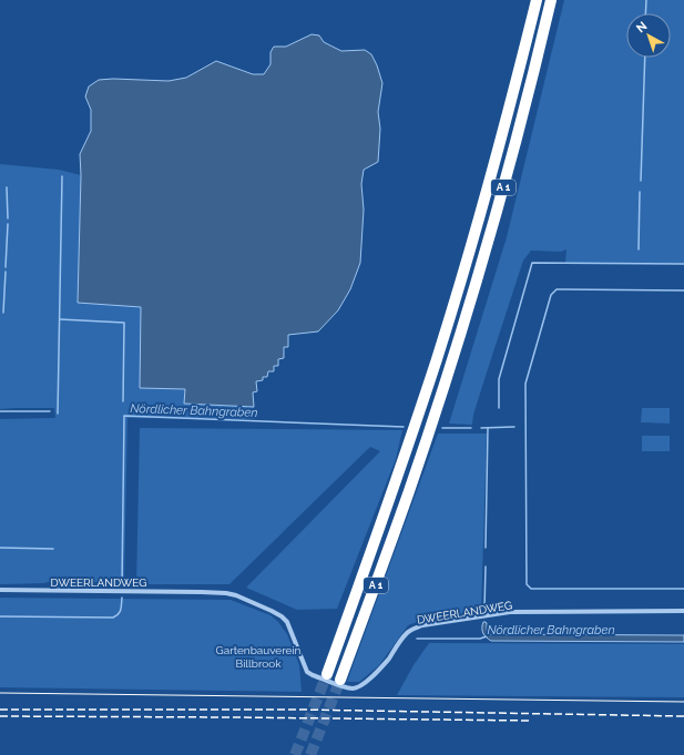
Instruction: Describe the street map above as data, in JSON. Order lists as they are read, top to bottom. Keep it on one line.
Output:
{"streets":{"highway":["A 1"],"street":["DWEERLANDWEG"]},"water":["Nördlicher Bahngraben"],"parks":["Gartenbauverein Billbrook"],"north":"top left"}
